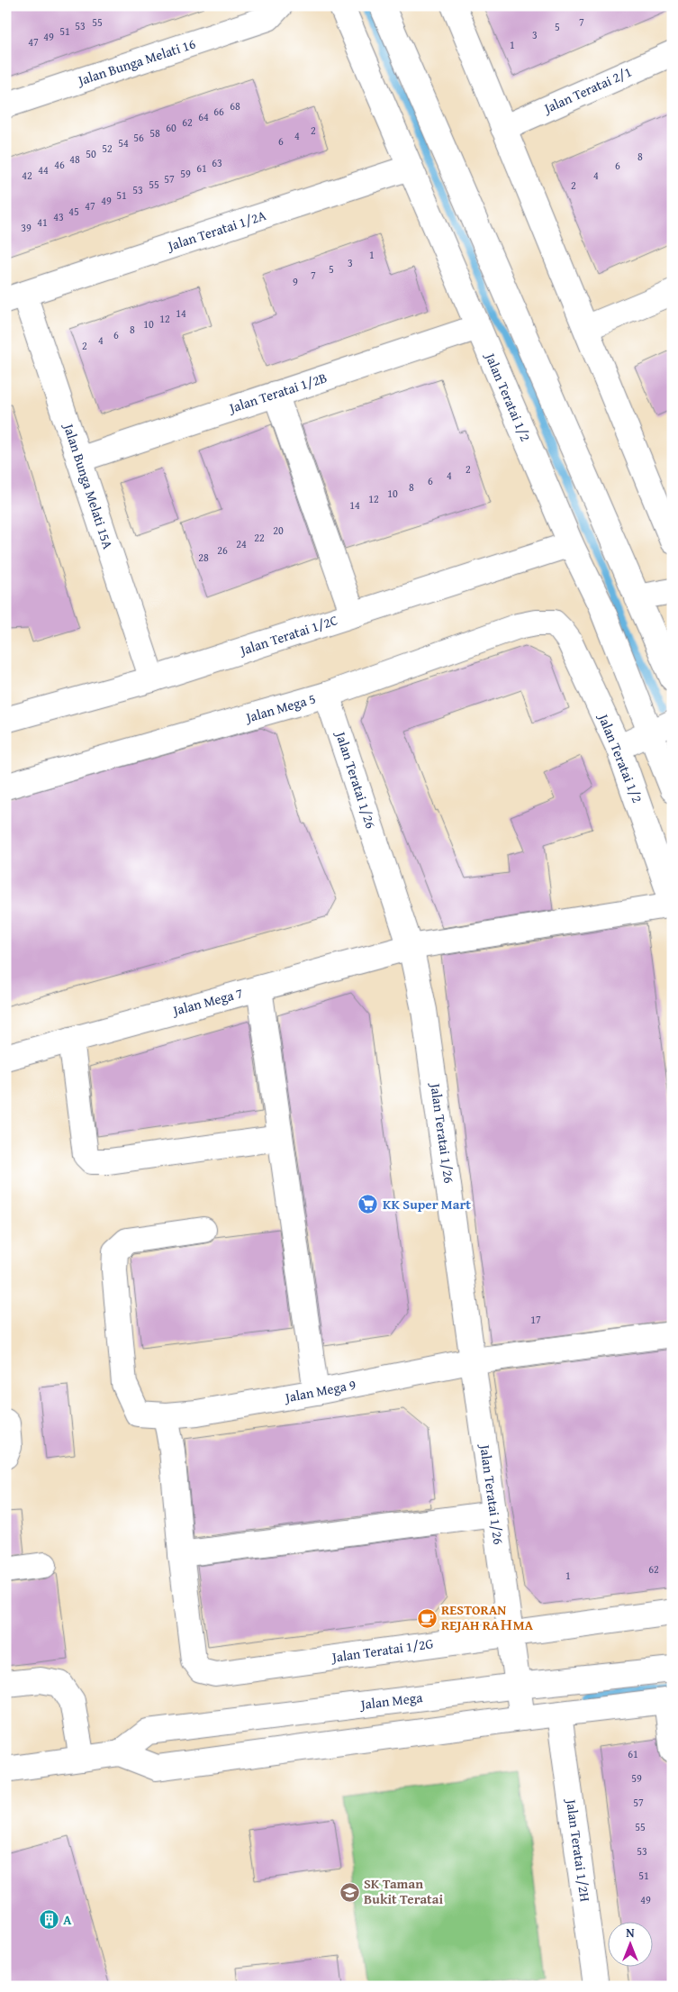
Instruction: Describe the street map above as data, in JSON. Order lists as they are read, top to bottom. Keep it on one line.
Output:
{"streets":{"street":["Jalan Bunga Melati 16","Jalan Teratai 2/1","Jalan Teratai 1/2A","Jalan Teratai 1/2B","Jalan Teratai 1/2","Jalan Bunga Melati 15A","Jalan Teratai 1/2C","Jalan Mega 5","Jalan Teratai 1/26","Jalan Mega 7","Jalan Mega 9","Jalan Teratai 1/2G","Jalan Mega","Jalan Teratai 1/2H"]},"crossings":[["Jalan Teratai 1/2A","Jalan Teratai 1/2"],["Jalan Teratai 1/2A","Jalan Bunga Melati 15A"],["Jalan Teratai 1/2B","Jalan Teratai 1/2"],["Jalan Teratai 1/2B","Jalan Bunga Melati 15A"],["Jalan Teratai 1/2","Jalan Teratai 1/2C"],["Jalan Teratai 1/2","Jalan Mega 5"],["Jalan Teratai 1/2","Jalan Mega 7"],["Jalan Bunga Melati 15A","Jalan Teratai 1/2C"],["Jalan Mega 5","Jalan Teratai 1/26"],["Jalan Teratai 1/26","Jalan Mega 7"],["Jalan Teratai 1/26","Jalan Mega 9"],["Jalan Teratai 1/26","Jalan Teratai 1/2G"],["Jalan Teratai 1/26","Jalan Mega"],["Jalan Mega","Jalan Teratai 1/2H"]],"places":{"supermarket":["KK Super Mart"],"cafe":["RESTORAN REJAH RAＨMA"],"school or university":["SK Taman Bukit Teratai"],"building":["A"]},"house_numbers":["55","7","53","5","51","3","49","47","1","68","66","64","62","60","2","58","4","56","6","54","52","50","8","48","63","46","6","61","44","59","42","4","57","55","2","53","51","49","47","45","43","41","39","1","3","5","7","9","14","12","10","8","6","4","2","2","4","6","8","10","12","14","20","22","24","26","28","17","62","1","61","59","57","55","53","51","49"],"north":"top"}
